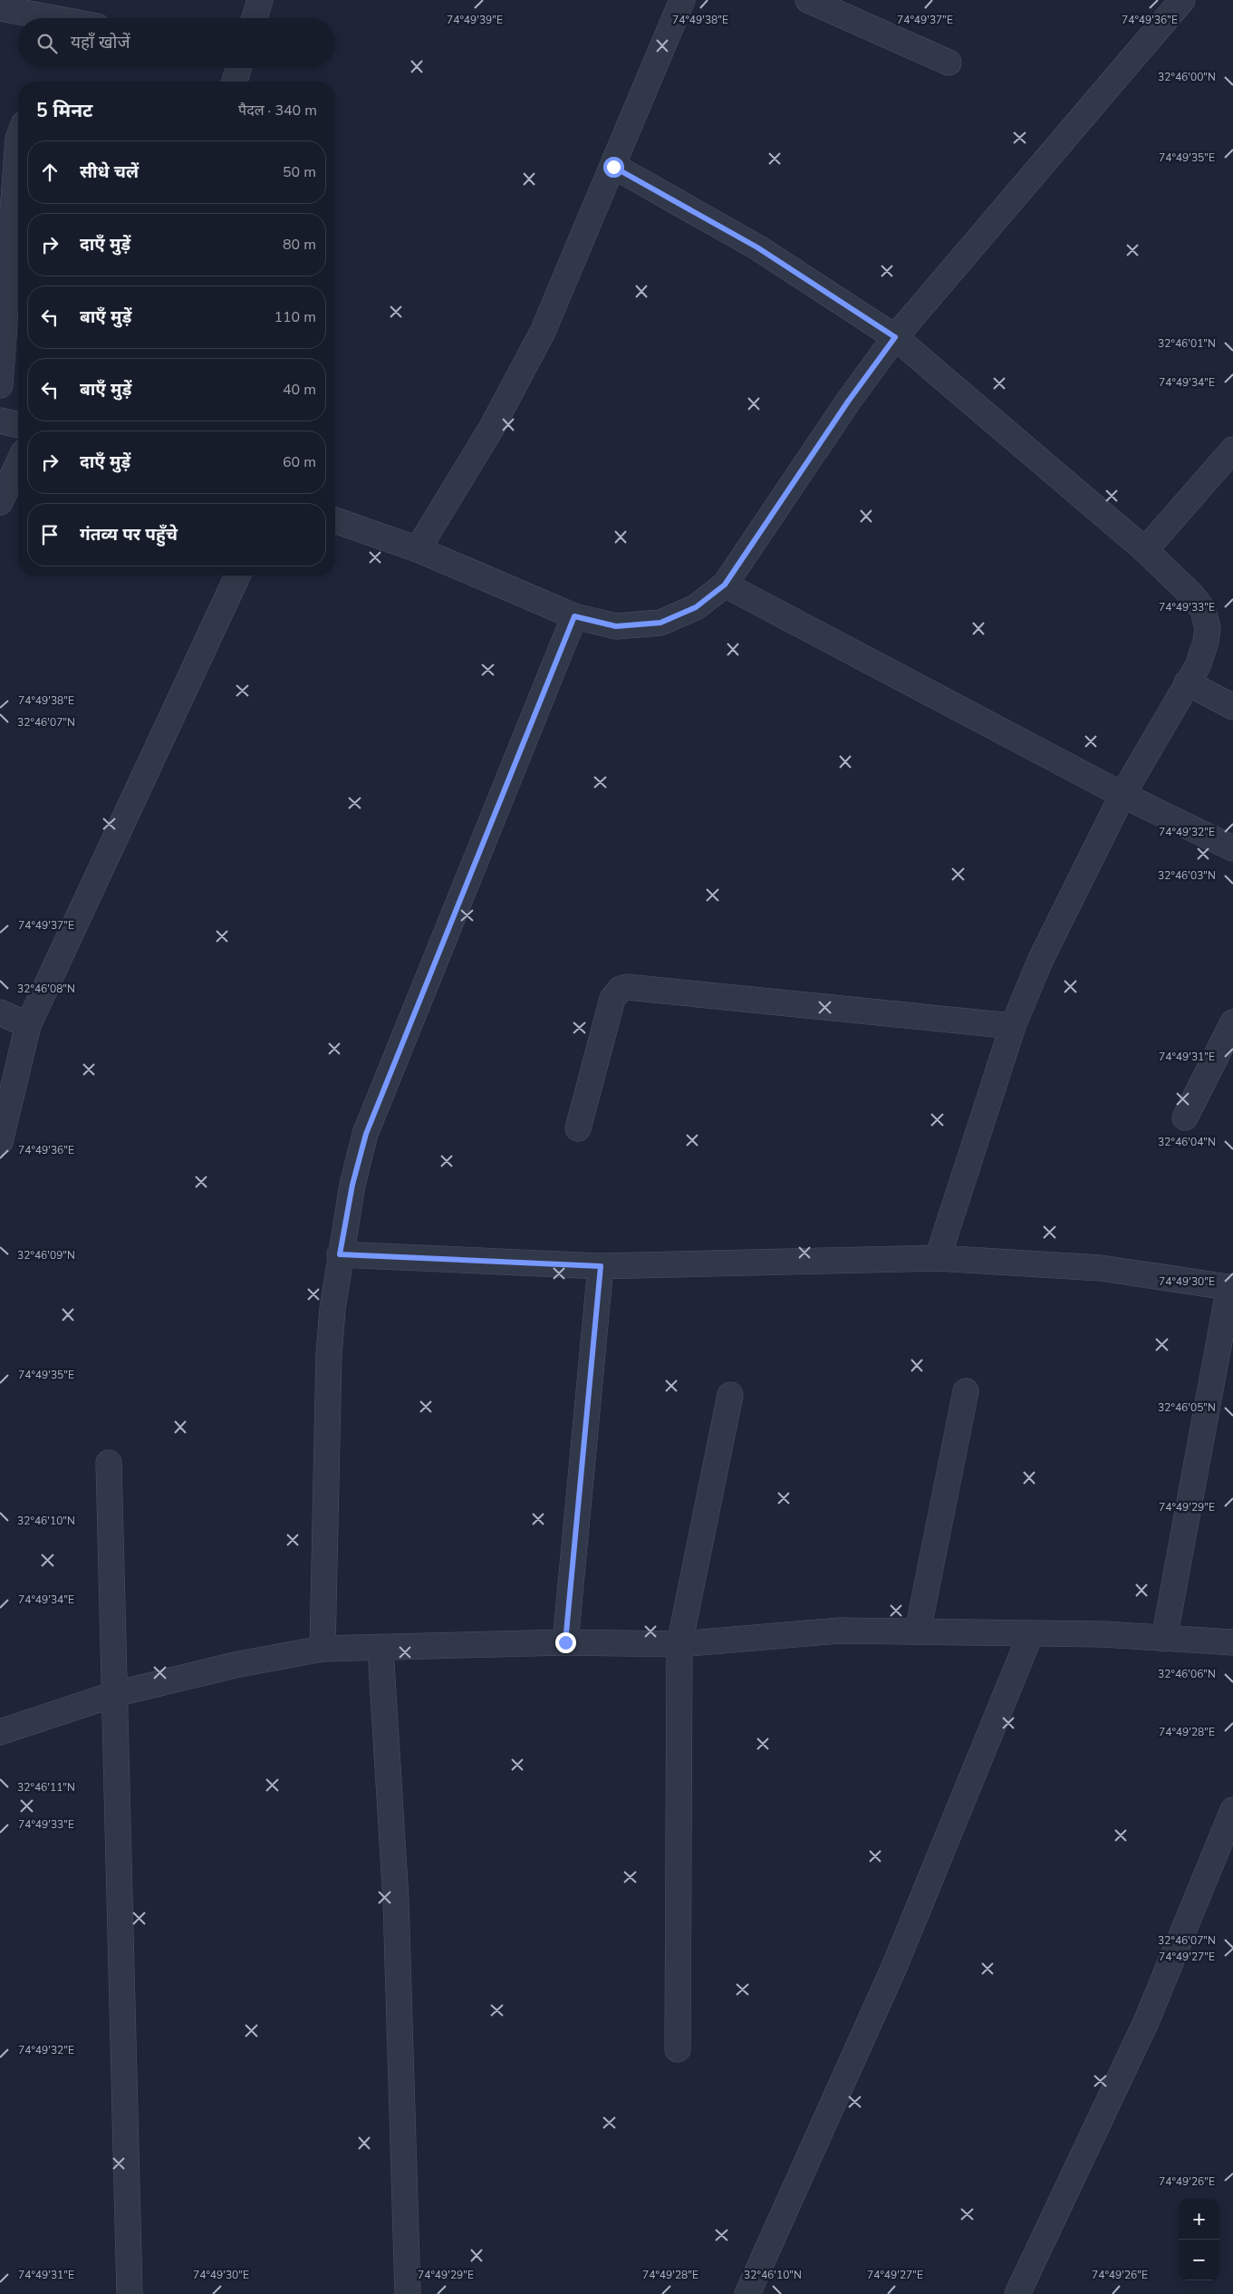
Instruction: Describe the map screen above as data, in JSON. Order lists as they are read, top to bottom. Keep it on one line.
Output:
{"page":{"search":"यहाँ खोजें","heading":["5 मिनट","पैदल · 340 m"],"list":[["सीधे चलें","50 m"],["दाएँ मुड़ें","80 m"],["बाएँ मुड़ें","110 m"],["बाएँ मुड़ें","40 m"],["दाएँ मुड़ें","60 m"],"गंतव्य पर पहुँचे"],"map_buttons":["+","−"]},"coordinates":["74°49'39\"E","74°49'38\"E","74°49'36\"E","74°49'37\"E","32°46'00\"N","74°49'35\"E","32°46'01\"N","74°49'34\"E","74°49'33\"E","32°46'07\"N","74°49'32\"E","32°46'03\"N","32°46'08\"N","74°49'31\"E","32°46'04\"N","32°46'09\"N","74°49'30\"E","32°46'05\"N","74°49'29\"E","32°46'10\"N","32°46'06\"N","74°49'28\"E","32°46'11\"N","74°49'27\"E","74°49'26\"E"]}
